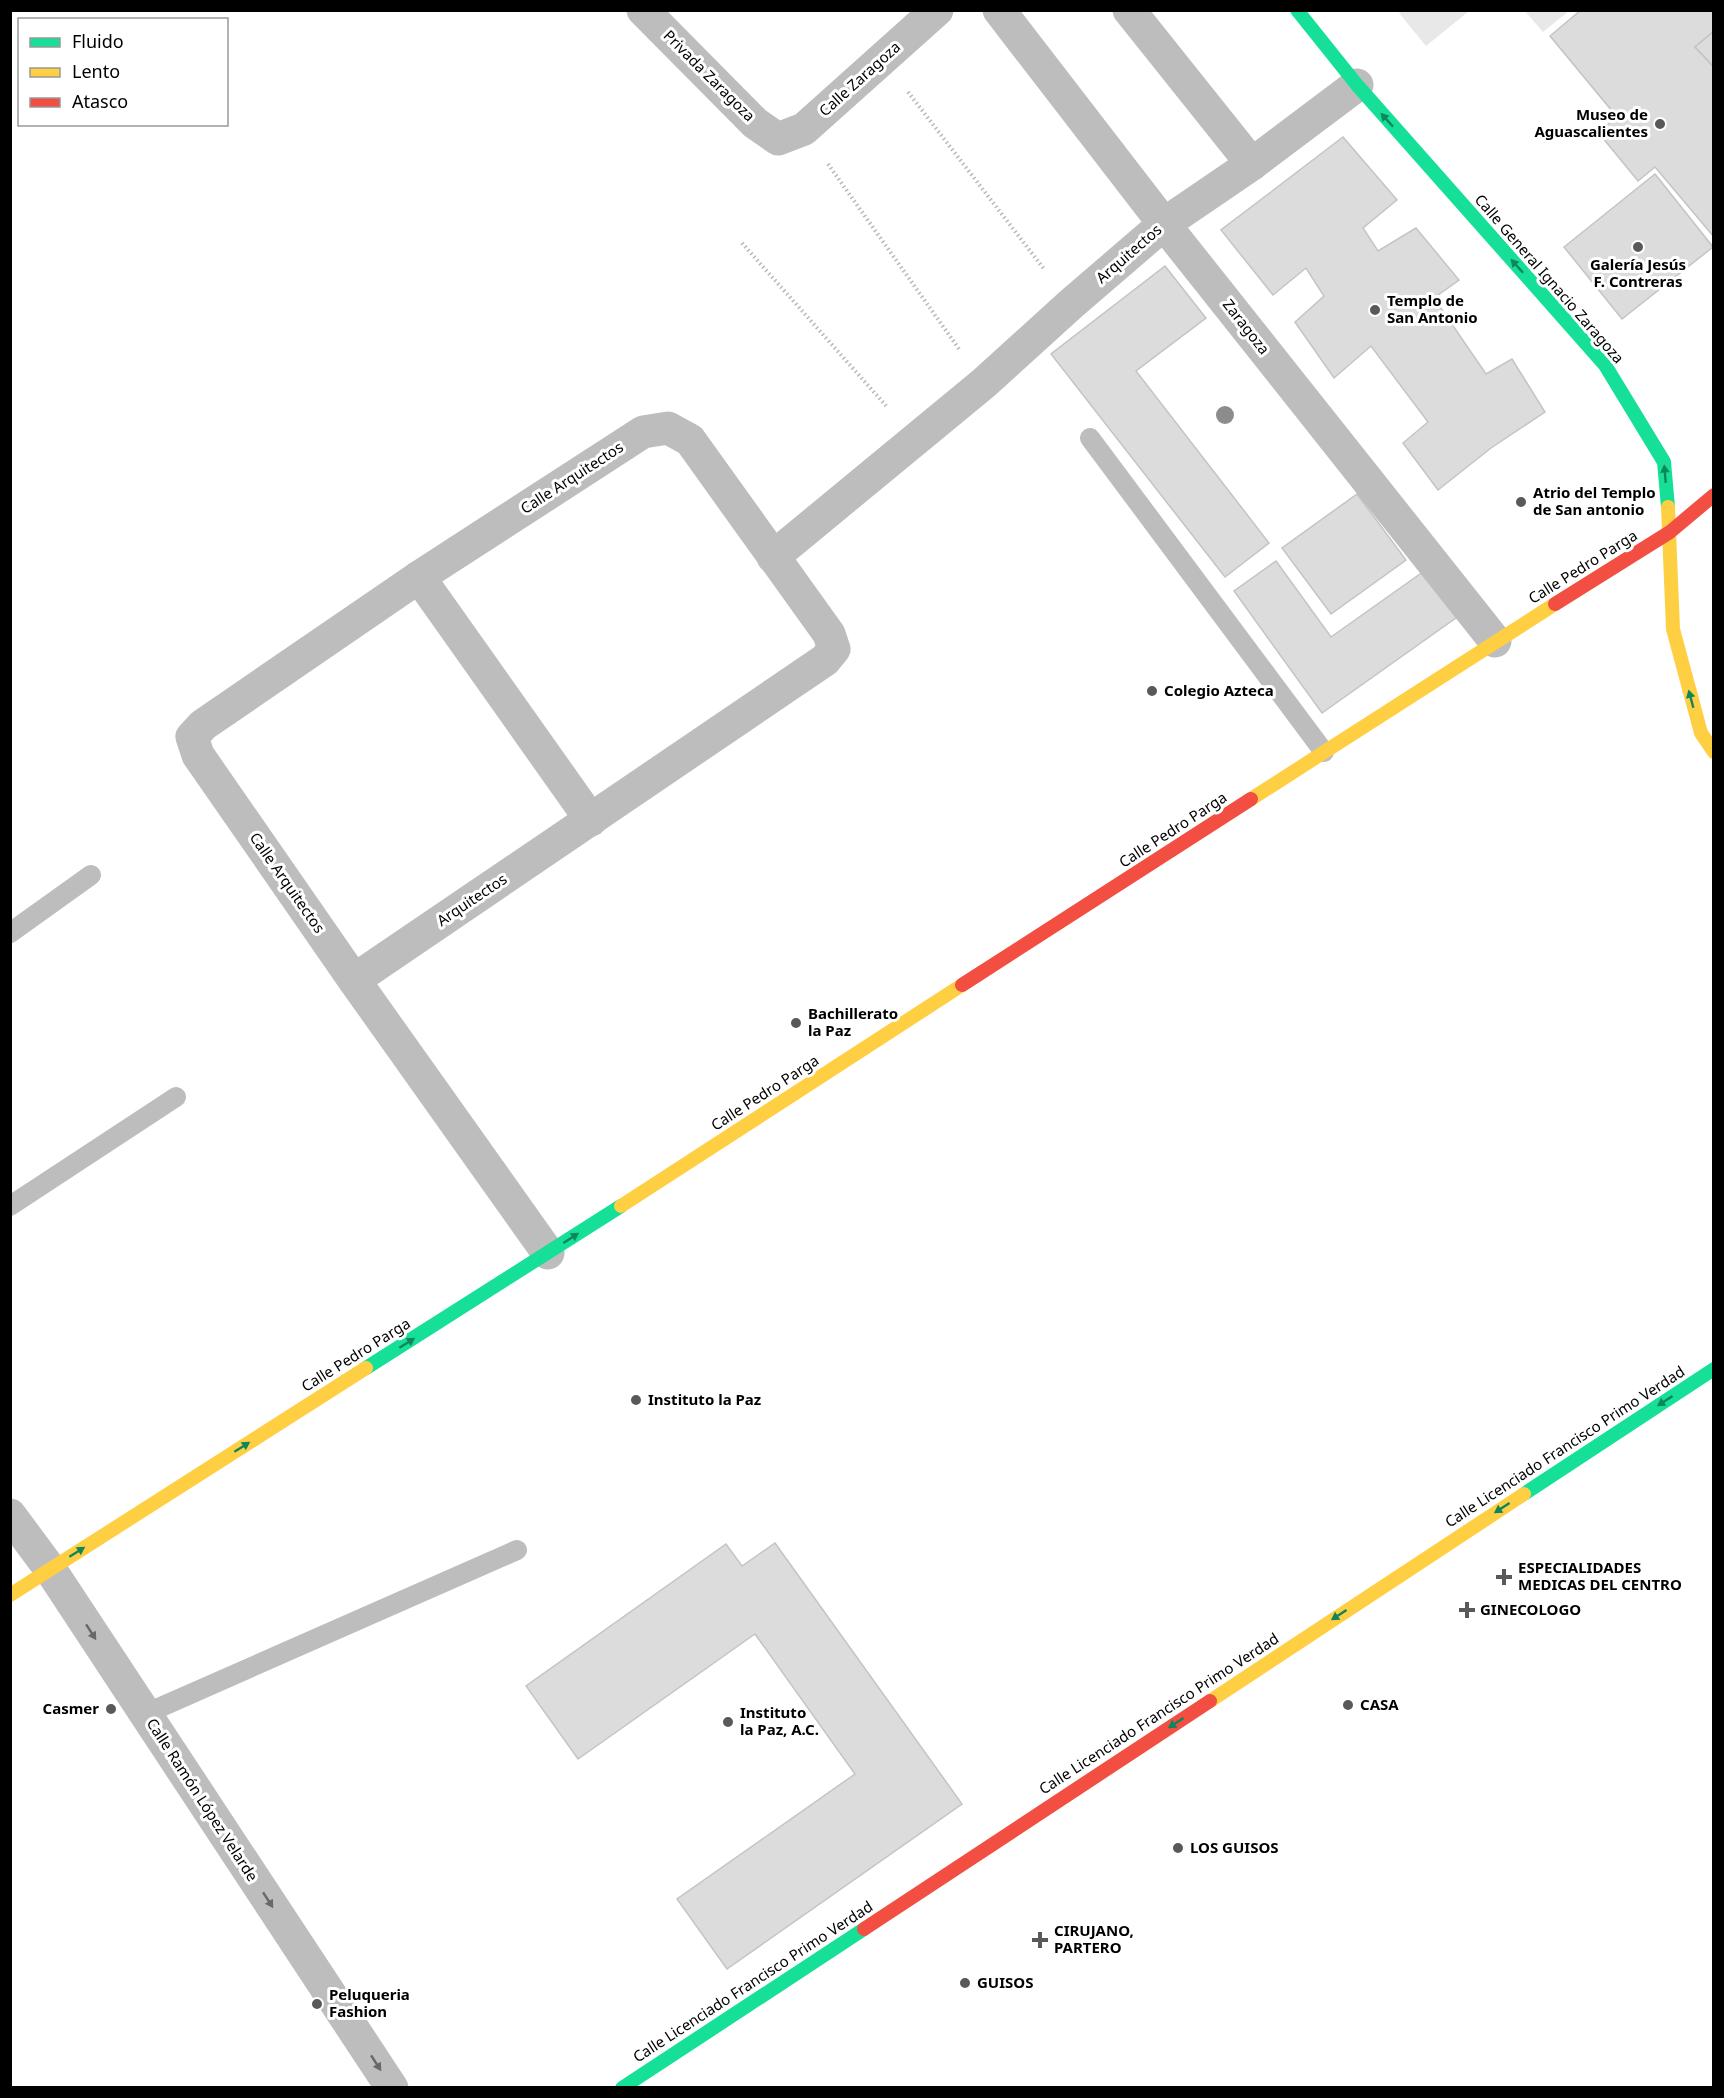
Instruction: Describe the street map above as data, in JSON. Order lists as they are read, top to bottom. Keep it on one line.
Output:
{"streets":{"street":["Privada Zaragoza","Calle Zaragoza","Arquitectos","Calle General Ignacio Zaragoza","Zaragoza","Calle Arquitectos","Calle Pedro Parga","Calle Licenciado Francisco Primo Verdad","Calle Ramón López Velarde"]},"crossings":[["Privada Zaragoza","Calle Zaragoza"],["Arquitectos","Calle General Ignacio Zaragoza"],["Arquitectos","Zaragoza"],["Arquitectos","Calle Arquitectos"],["Calle General Ignacio Zaragoza","Calle Pedro Parga"],["Zaragoza","Calle Pedro Parga"],["Calle Arquitectos","Calle Pedro Parga"],["Calle Pedro Parga","Calle Ramón López Velarde"]],"one_way":["Calle General Ignacio Zaragoza","Calle Pedro Parga","Calle Licenciado Francisco Primo Verdad","Calle Ramón López Velarde"],"places":{"other":["Museo de Aguascalientes","Galería Jesús F. Contreras","Templo de San Antonio","Atrio del Templo de San antonio","Colegio Azteca","Bachillerato la Paz","Instituto la Paz","CASA","Casmer","Instituto la Paz, A.C.","LOS GUISOS","GUISOS","Peluqueria Fashion"],"health":["ESPECIALIDADES MEDICAS DEL CENTRO","GINECOLOGO","CIRUJANO, PARTERO"]},"legend":["Fluido","Lento","Atasco"]}
